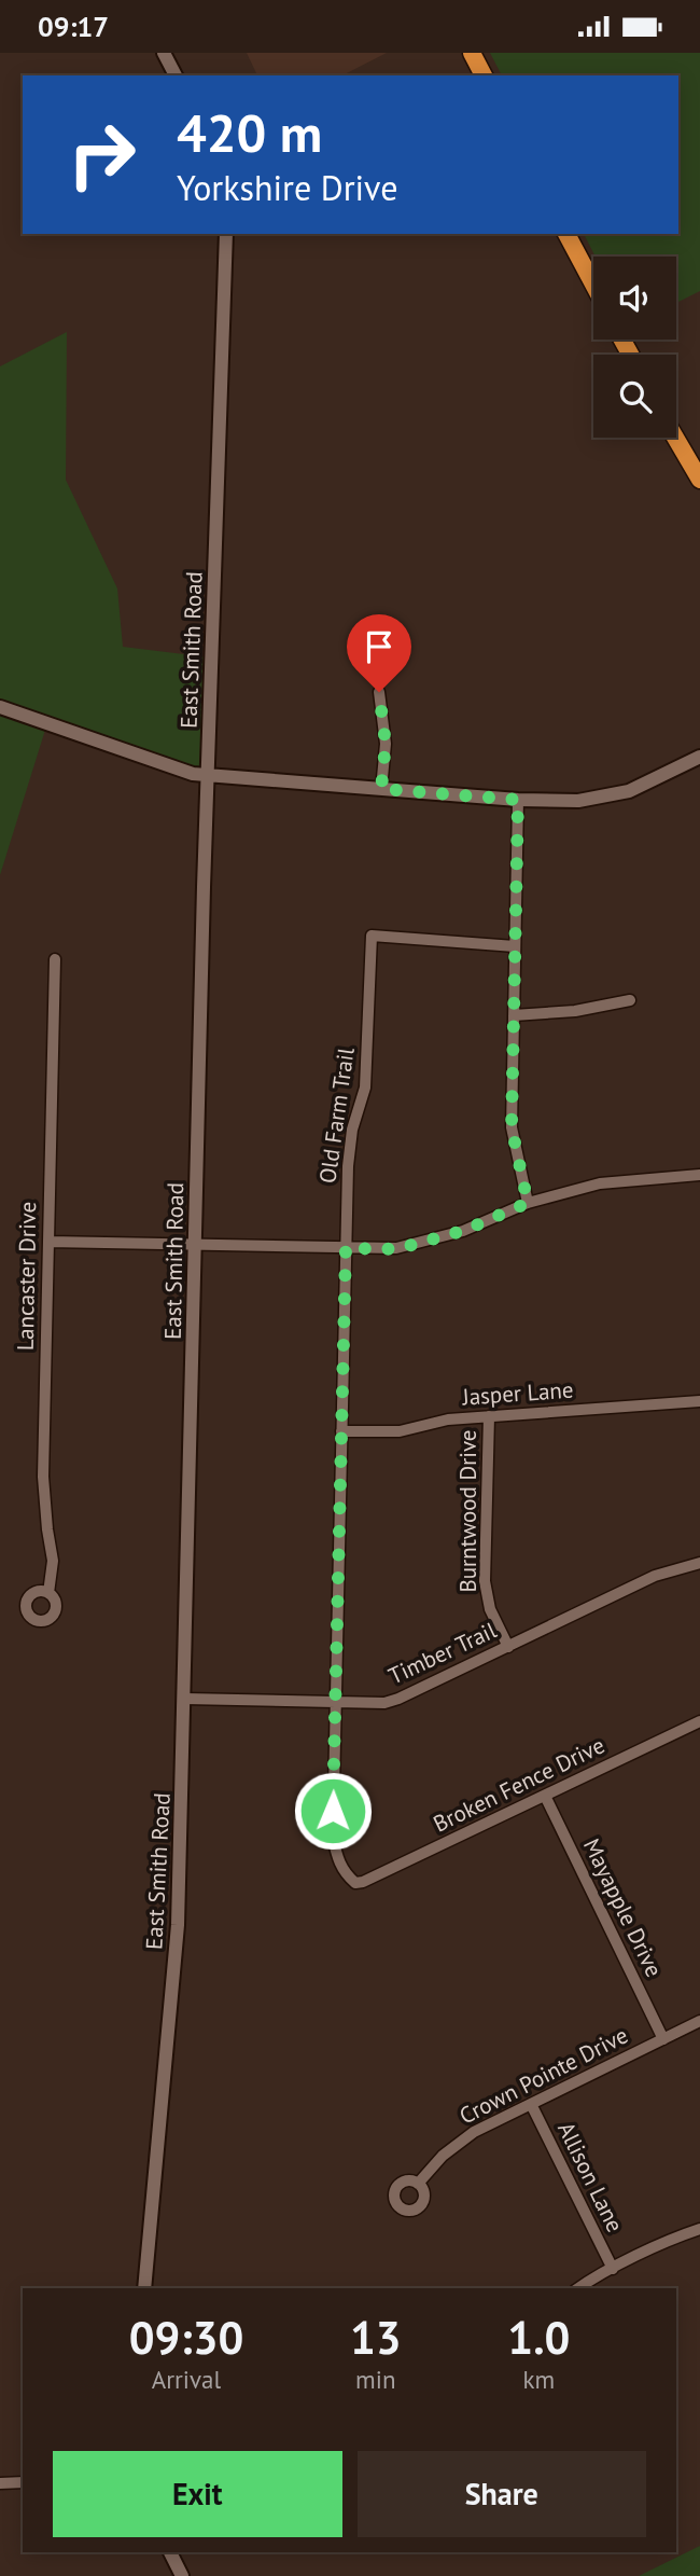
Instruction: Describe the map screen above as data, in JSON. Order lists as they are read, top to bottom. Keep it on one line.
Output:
{"streets":{"street":["East Smith Road","Old Farm Trail","Lancaster Drive","Jasper Lane","Burntwood Drive","Timber Trail","Broken Fence Drive","Mayapple Drive","Crown Pointe Drive","Allison Lane"]},"crossings":[["East Smith Road","Timber Trail"],["Old Farm Trail","Jasper Lane"],["Old Farm Trail","Timber Trail"],["Old Farm Trail","Broken Fence Drive"],["Jasper Lane","Burntwood Drive"],["Burntwood Drive","Timber Trail"],["Broken Fence Drive","Mayapple Drive"],["Mayapple Drive","Crown Pointe Drive"],["Crown Pointe Drive","Allison Lane"]],"page":{"status":"09:17","turn":["420 m","Yorkshire Drive"],"eta":["09:30","Arrival","13","min","1.0","km"],"buttons":["Exit","Share"]}}
